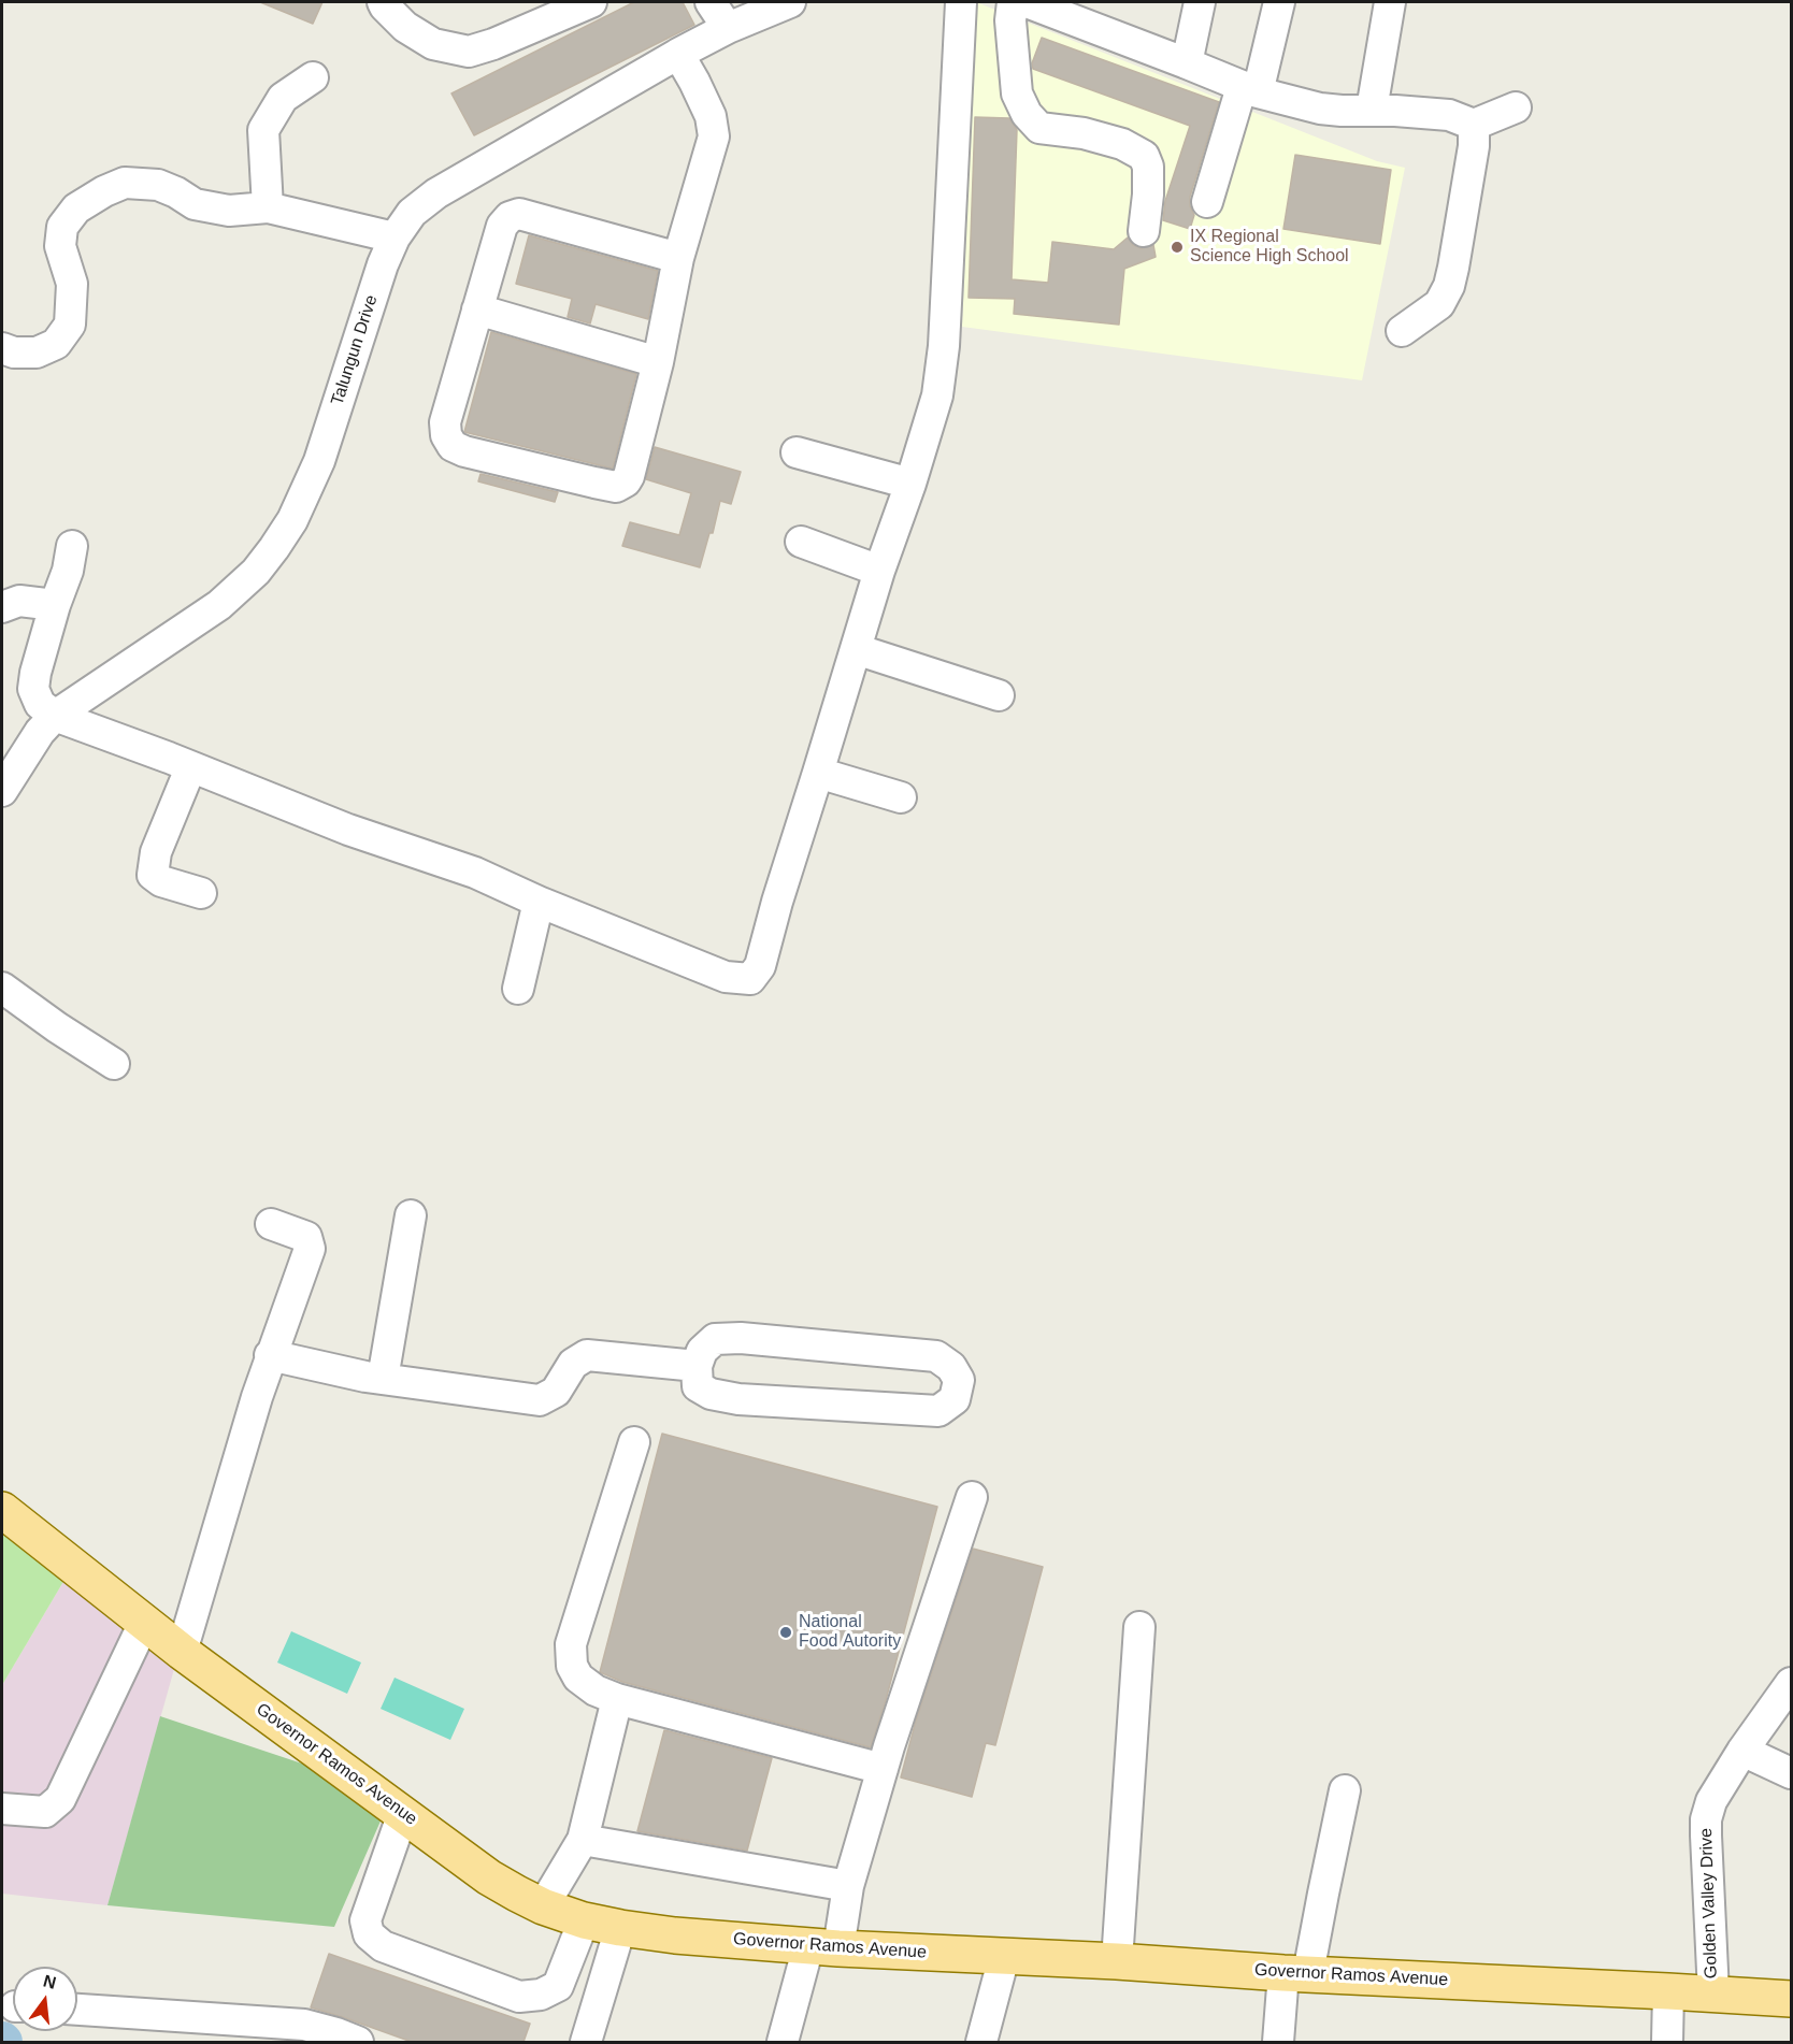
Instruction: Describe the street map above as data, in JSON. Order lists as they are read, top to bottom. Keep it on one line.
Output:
{"streets":{"main road":["Governor Ramos Avenue"],"street":["Talungun Drive","Golden Valley Drive"]},"crossings":[["Governor Ramos Avenue","Golden Valley Drive"]],"places":["IX Regional Science High School","National Food Autority"],"north":"top"}
